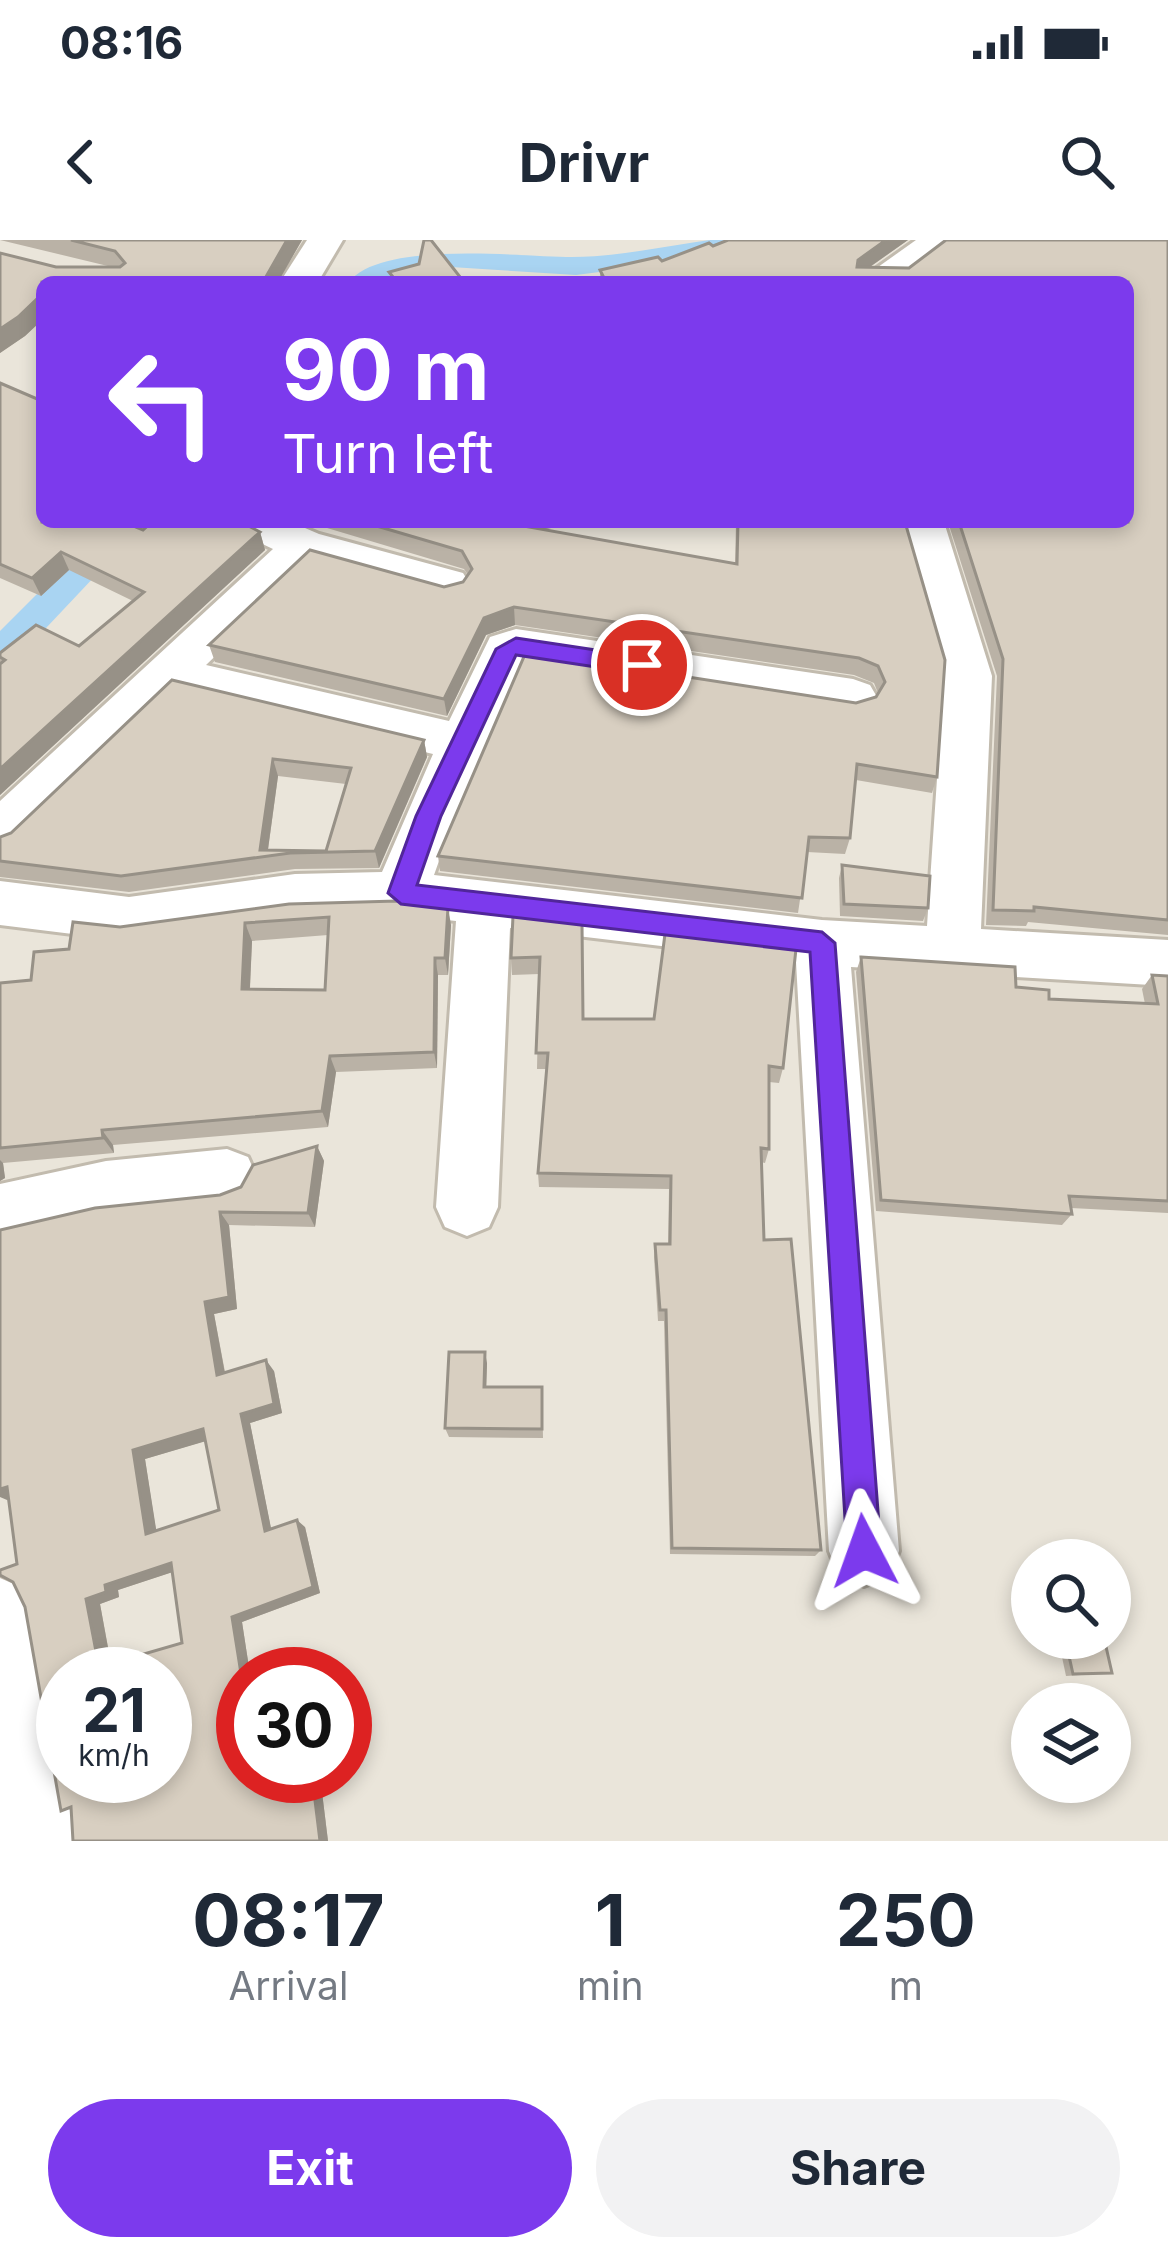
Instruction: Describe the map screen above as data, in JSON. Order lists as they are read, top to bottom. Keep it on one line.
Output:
{"page":{"status":"08:16","header":"Drivr","turn":["90 m","Turn left"],"speed":"21 km/h","limit":"30","eta":["08:17","Arrival","1","min","250","m"],"buttons":["Exit","Share"]}}
